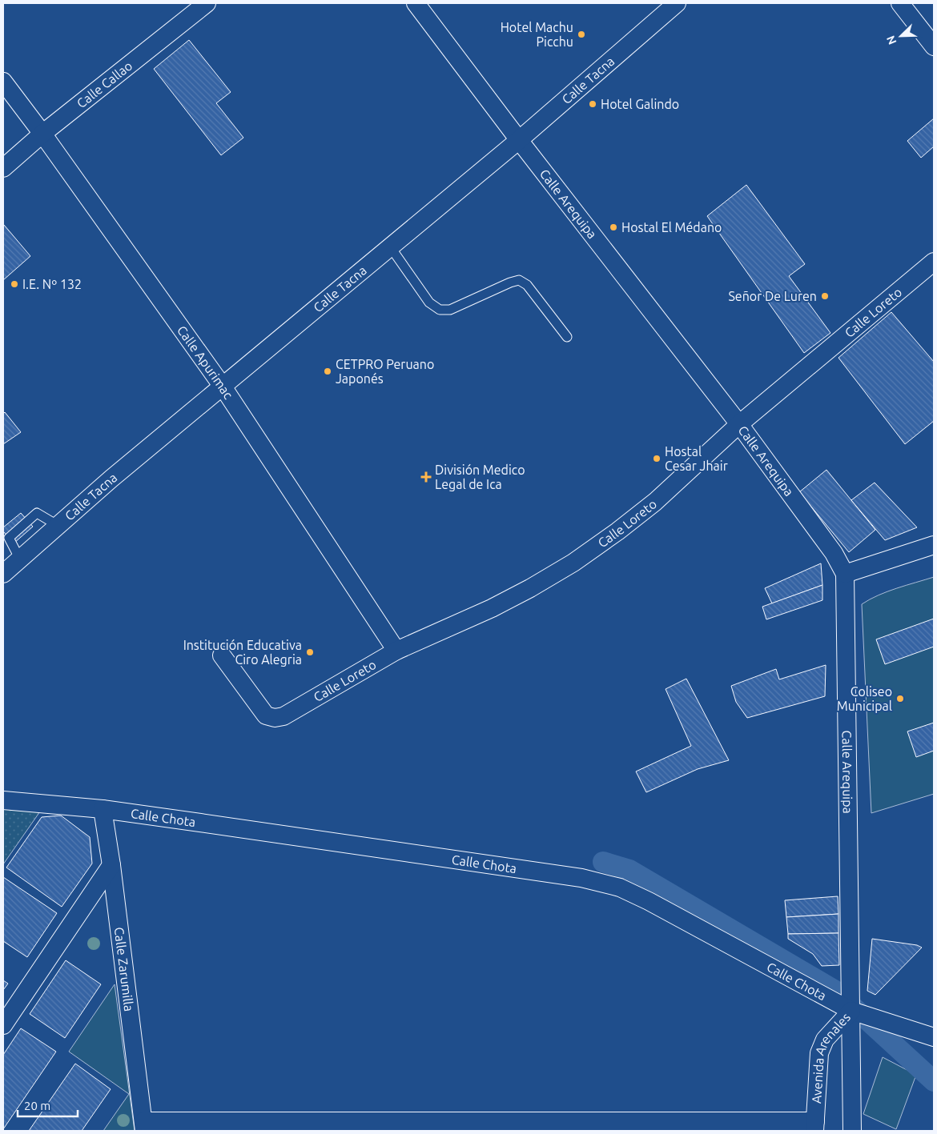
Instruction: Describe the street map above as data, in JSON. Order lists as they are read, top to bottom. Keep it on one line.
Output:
{"streets":{"street":["Calle Tacna","Calle Callao","Calle Arequipa","Calle Loreto","Calle Apurimac","Calle Chota","Calle Zarumilla","Avenida Arenales"]},"crossings":[["Calle Tacna","Calle Arequipa"],["Calle Tacna","Calle Apurimac"],["Calle Callao","Calle Apurimac"],["Calle Arequipa","Calle Loreto"],["Calle Arequipa","Calle Chota"],["Calle Arequipa","Avenida Arenales"],["Calle Loreto","Calle Apurimac"],["Calle Chota","Calle Zarumilla"],["Calle Chota","Avenida Arenales"]],"places":{"other":["Hotel Machu Picchu","Hotel Galindo","Hostal El Médano","I.E. Nº 132","Señor De Luren","CETPRO Peruano Japonés","Hostal Cesar Jhair","Institución Educativa Ciro Alegria","Coliseo Municipal"],"health":["División Medico Legal de Ica"]},"scale_bar":"20 m","north":"bottom left"}
